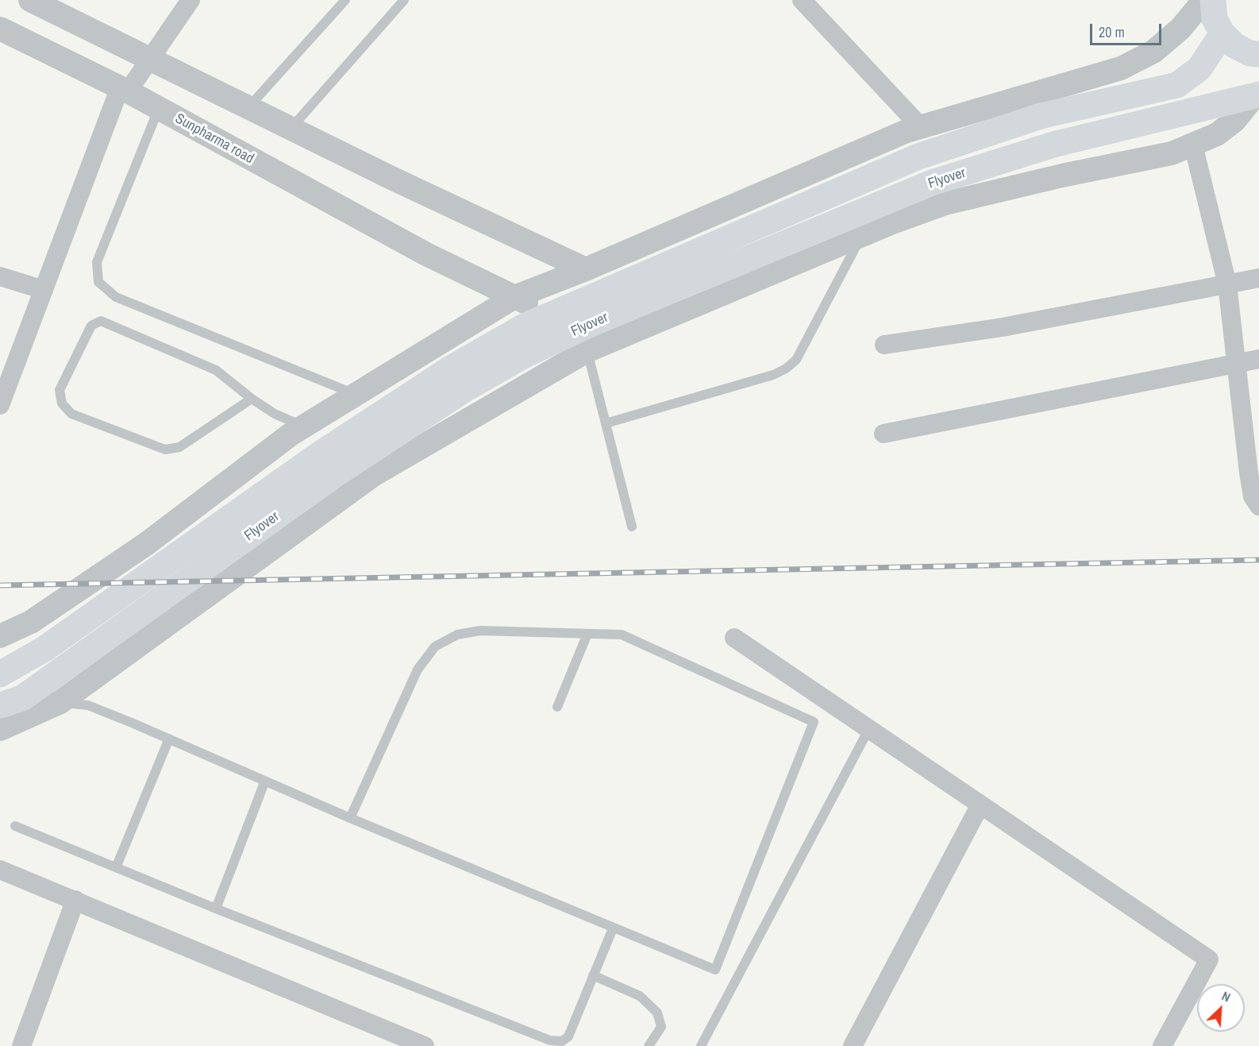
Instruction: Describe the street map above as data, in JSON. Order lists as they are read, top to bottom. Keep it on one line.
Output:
{"streets":{"main road":["Flyover"],"street":["Sunpharma road"]},"scale_bar":"20 m","north":"top right"}
